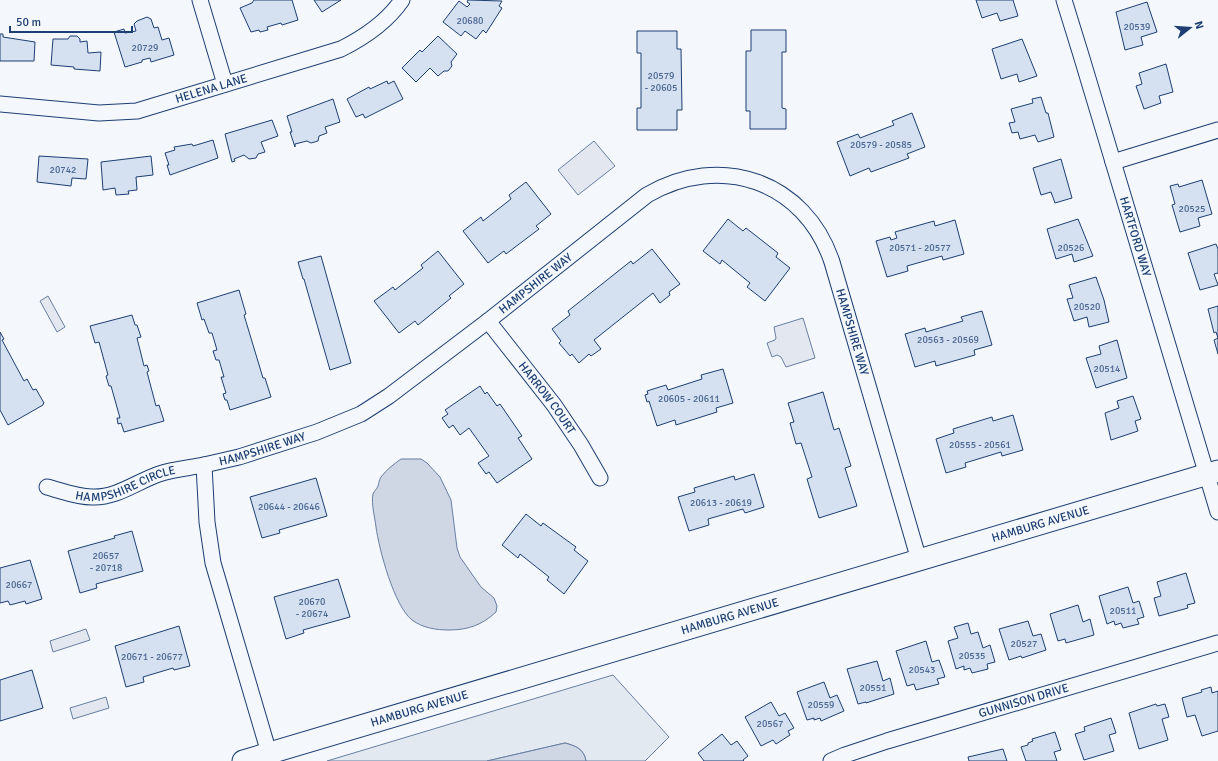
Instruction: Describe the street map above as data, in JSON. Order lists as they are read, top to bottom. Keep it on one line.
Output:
{"streets":{"street":["HELENA LANE","HARTFORD WAY","HAMPSHIRE WAY","HARROW COURT","HAMPSHIRE CIRCLE","HAMBURG AVENUE","GUNNISON DRIVE"]},"crossings":[["HARTFORD WAY","HAMBURG AVENUE"],["HAMPSHIRE WAY","HARROW COURT"],["HAMPSHIRE WAY","HAMPSHIRE CIRCLE"],["HAMPSHIRE WAY","HAMBURG AVENUE"]],"house_numbers":["20680","20539","20729","20579 - 20605","20579 - 20585","20742","20525","20571 - 20577","20526","20520","20563 - 20569","20514","20605 - 20611","20555 - 20561","20613 - 20619","20644 - 20646","20657 - 20718","20667","20670 - 20674","20511","20527","20535","20671 - 20677","20543","20551","20559","20567"],"scale_bar":"50 m","north":"right"}
